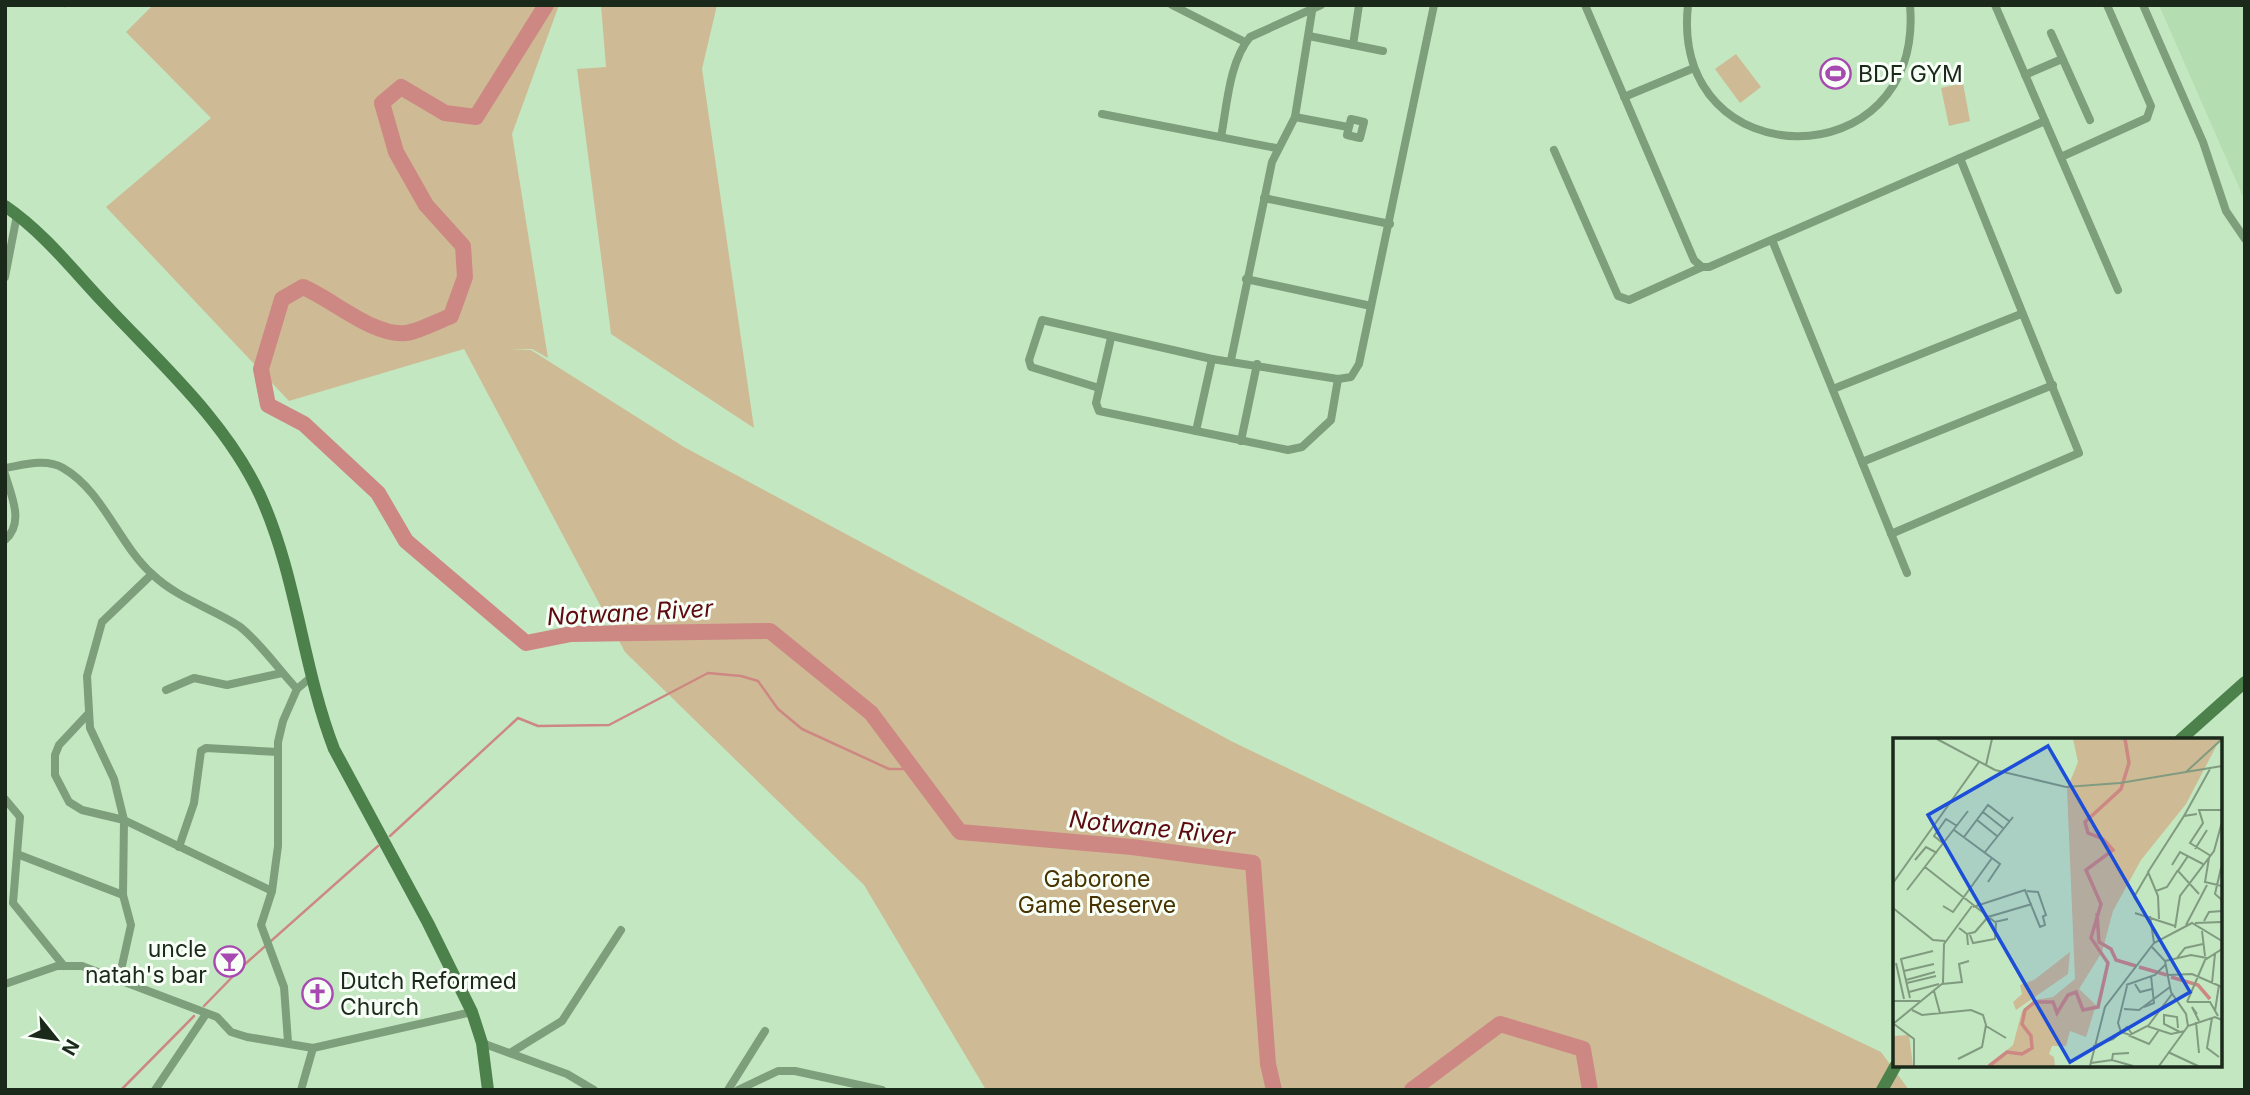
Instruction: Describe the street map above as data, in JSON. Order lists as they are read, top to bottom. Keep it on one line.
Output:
{"water":["Notwane River"],"parks":["Gaborone Game Reserve"],"places":{"sports":["BDF GYM"],"bar":["uncle natah's bar"],"church":["Dutch Reformed Church"]},"north":"bottom right"}
